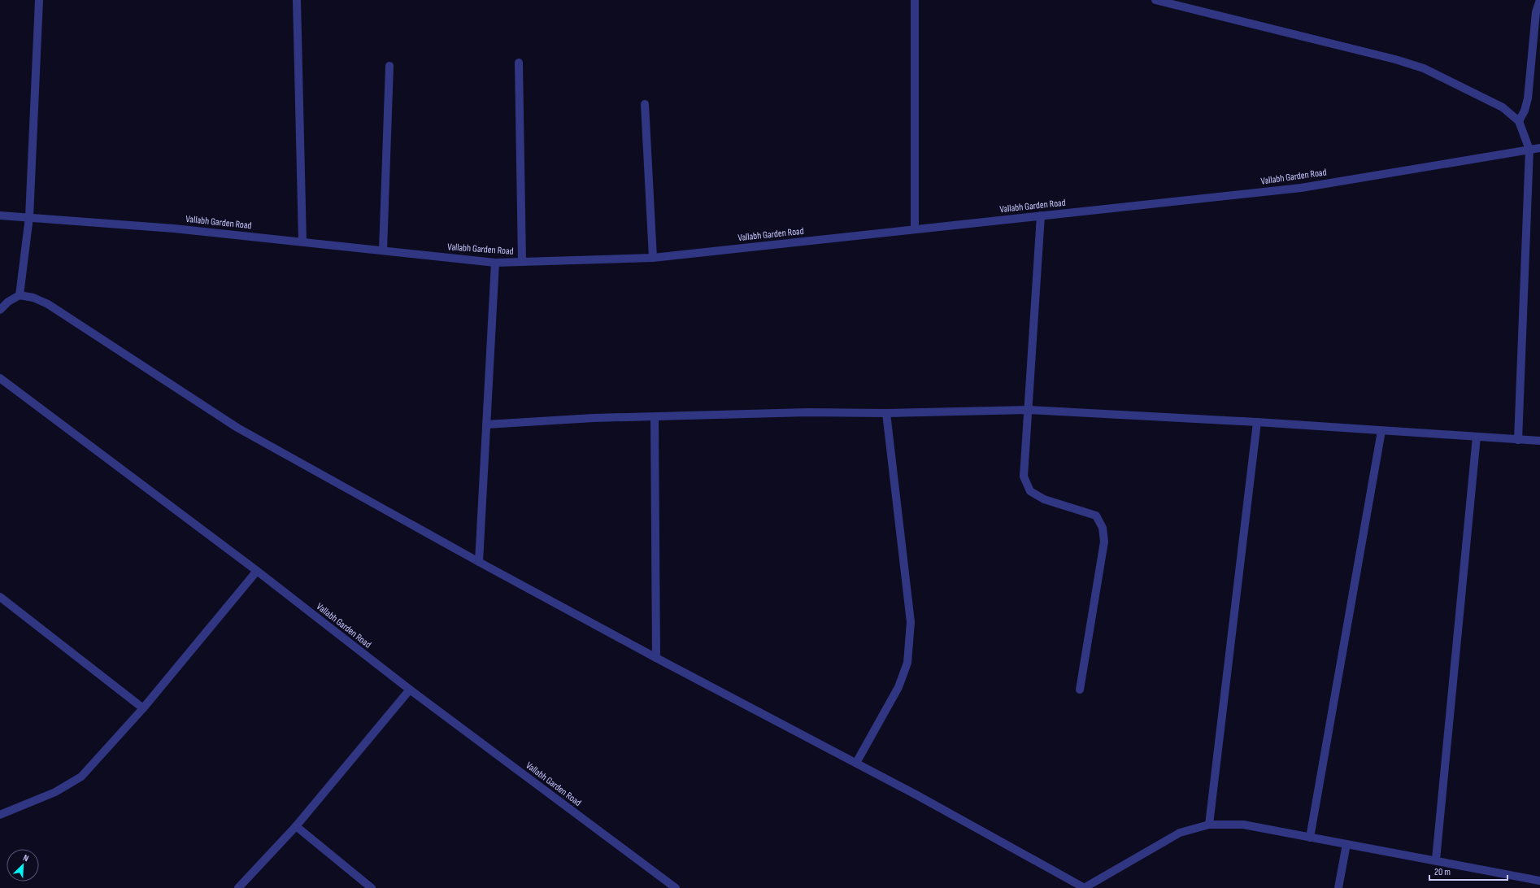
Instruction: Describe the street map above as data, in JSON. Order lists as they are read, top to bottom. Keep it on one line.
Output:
{"streets":{"street":["Vallabh Garden Road"]},"scale_bar":"20 m","north":"top right"}
